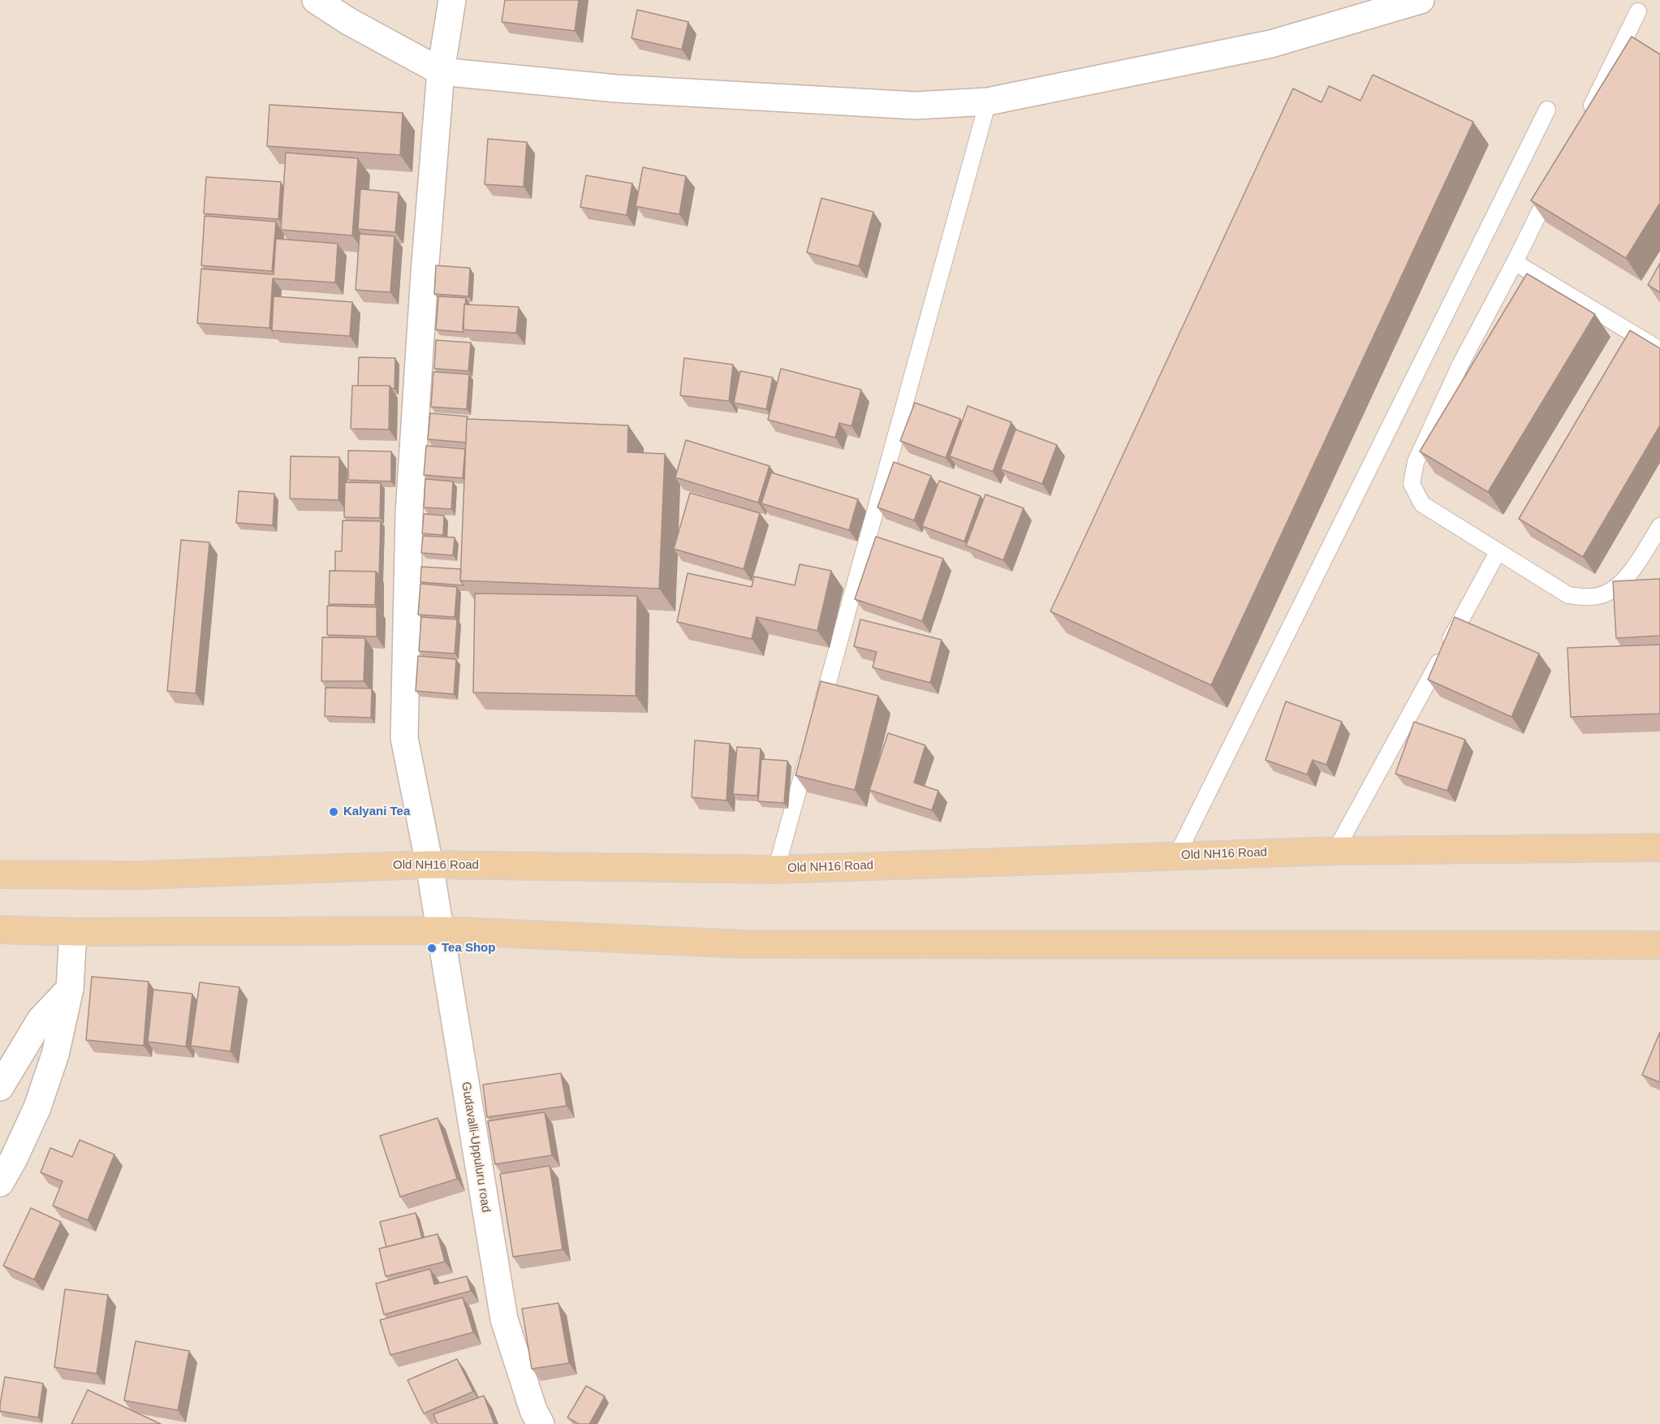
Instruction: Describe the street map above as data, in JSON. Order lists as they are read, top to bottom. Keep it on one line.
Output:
{"streets":{"main road":["Old NH16 Road"],"street":["Gudavalli-Uppuluru road"]},"crossings":[["Old NH16 Road","Gudavalli-Uppuluru road"]],"places":["Kalyani Tea","Tea Shop"]}
